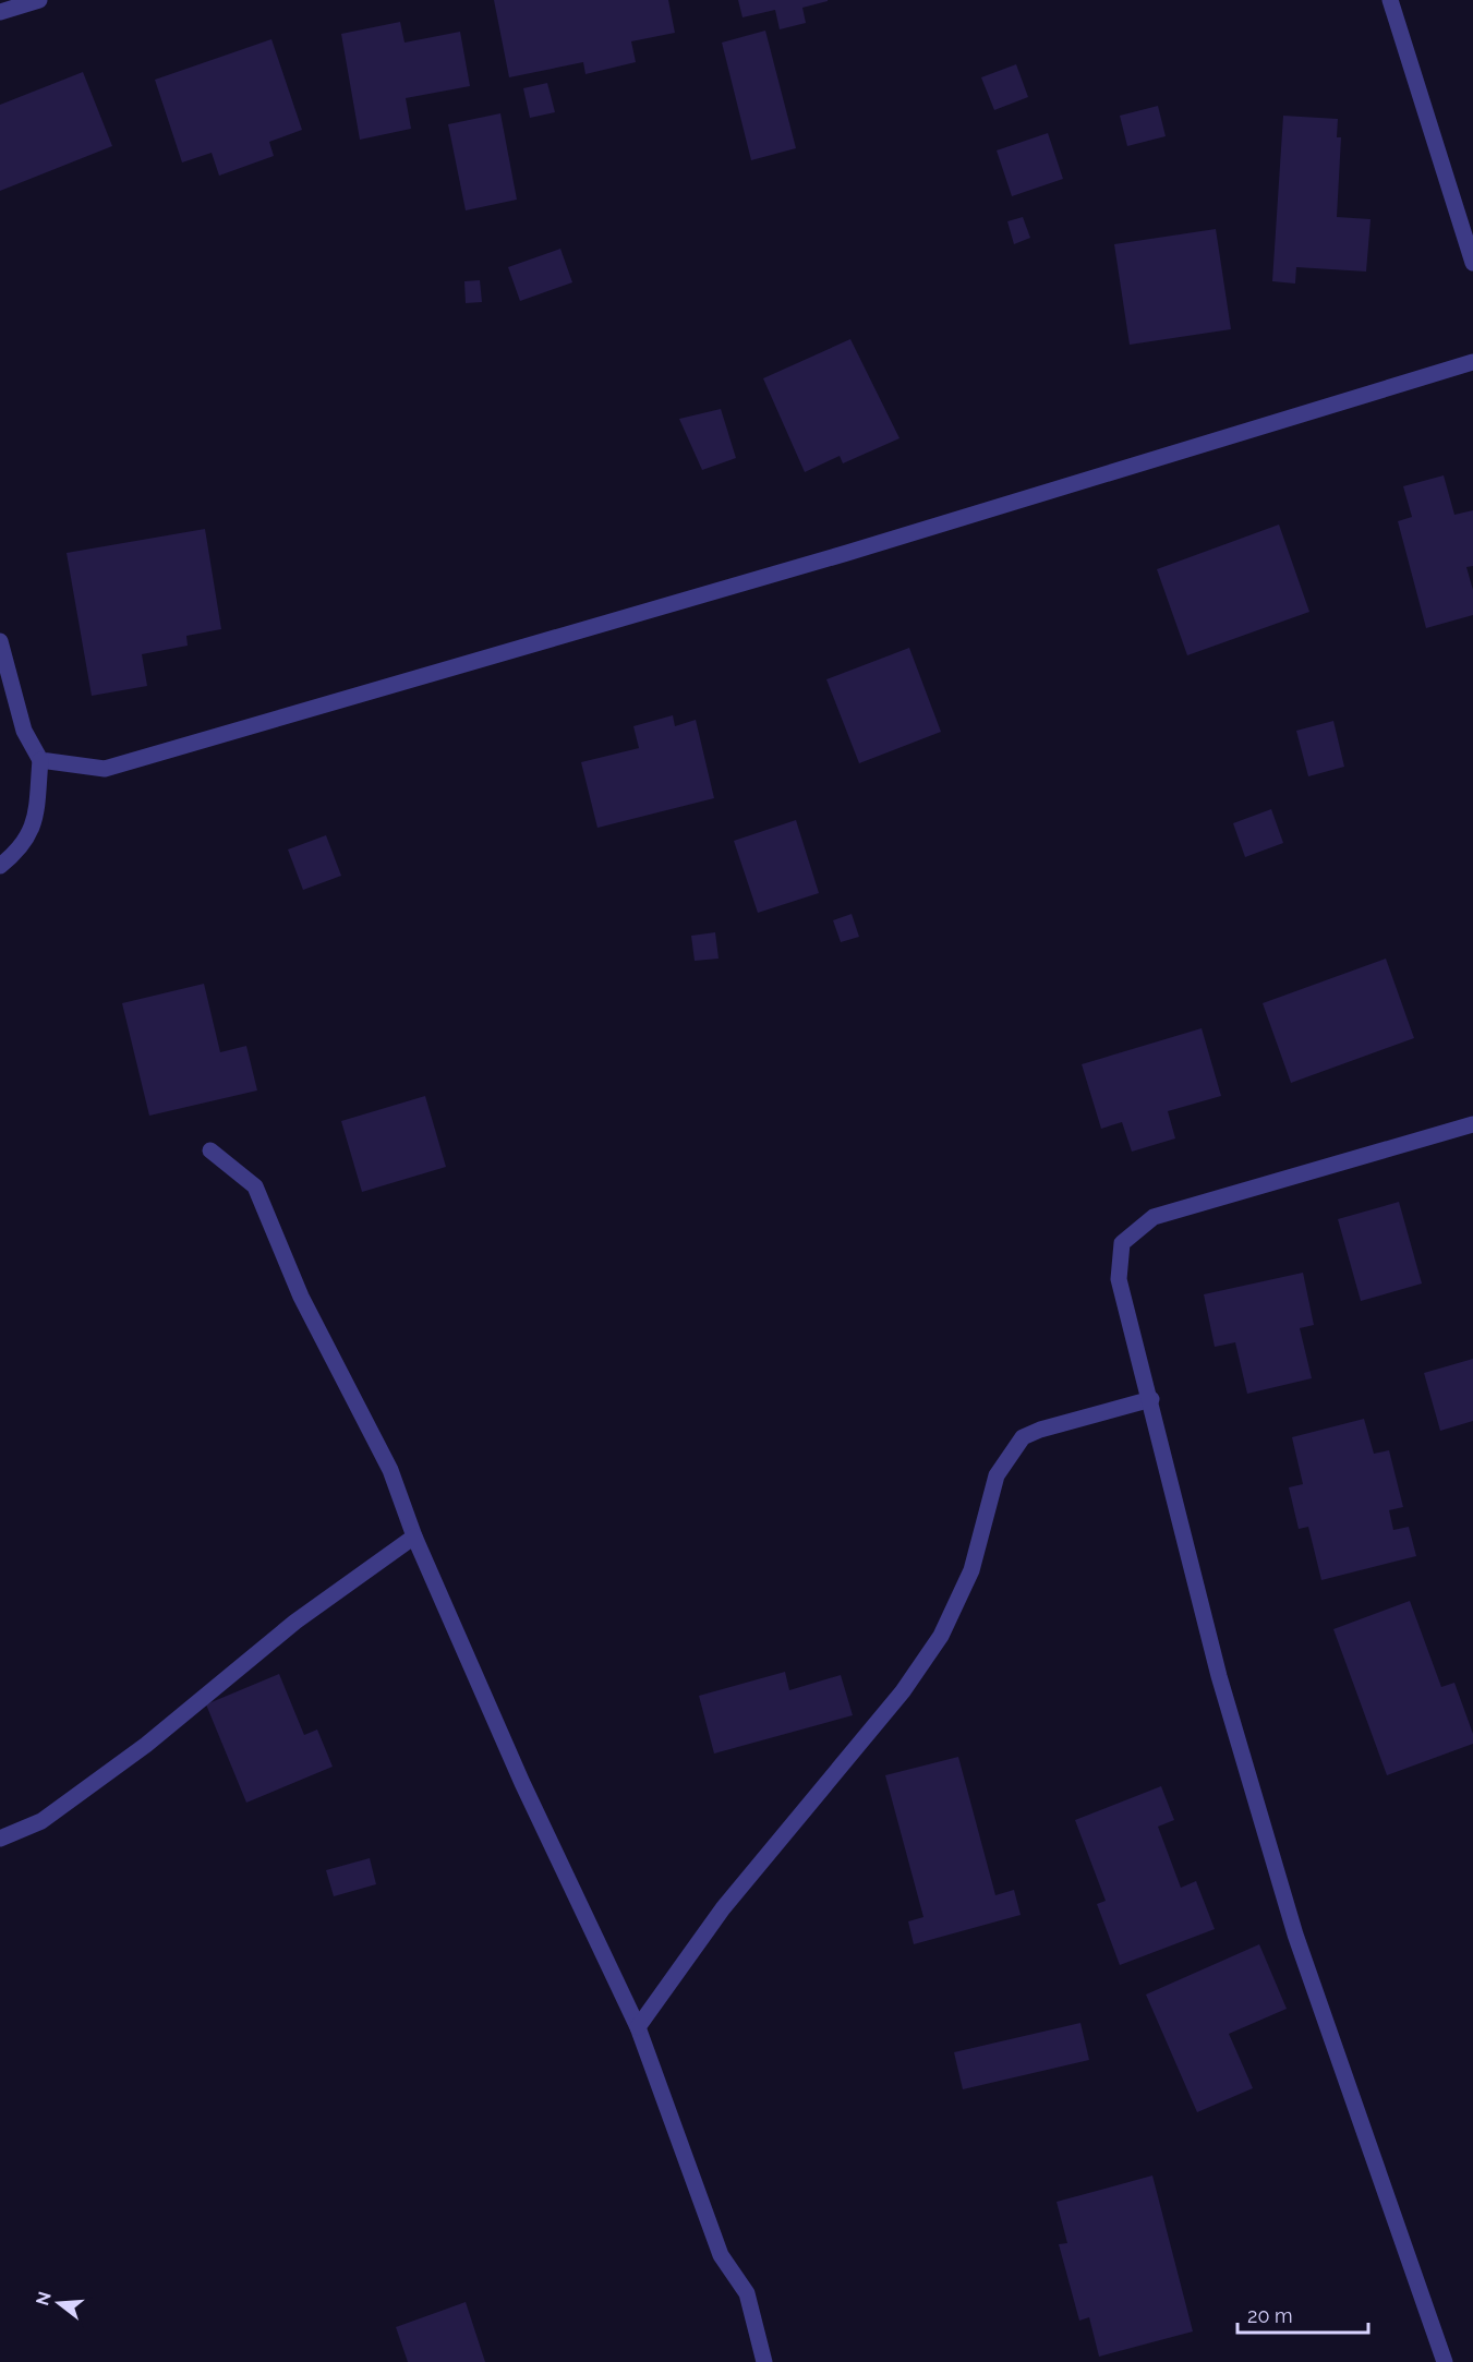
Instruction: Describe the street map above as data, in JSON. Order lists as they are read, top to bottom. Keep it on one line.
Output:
{"scale_bar":"20 m","north":"left"}
